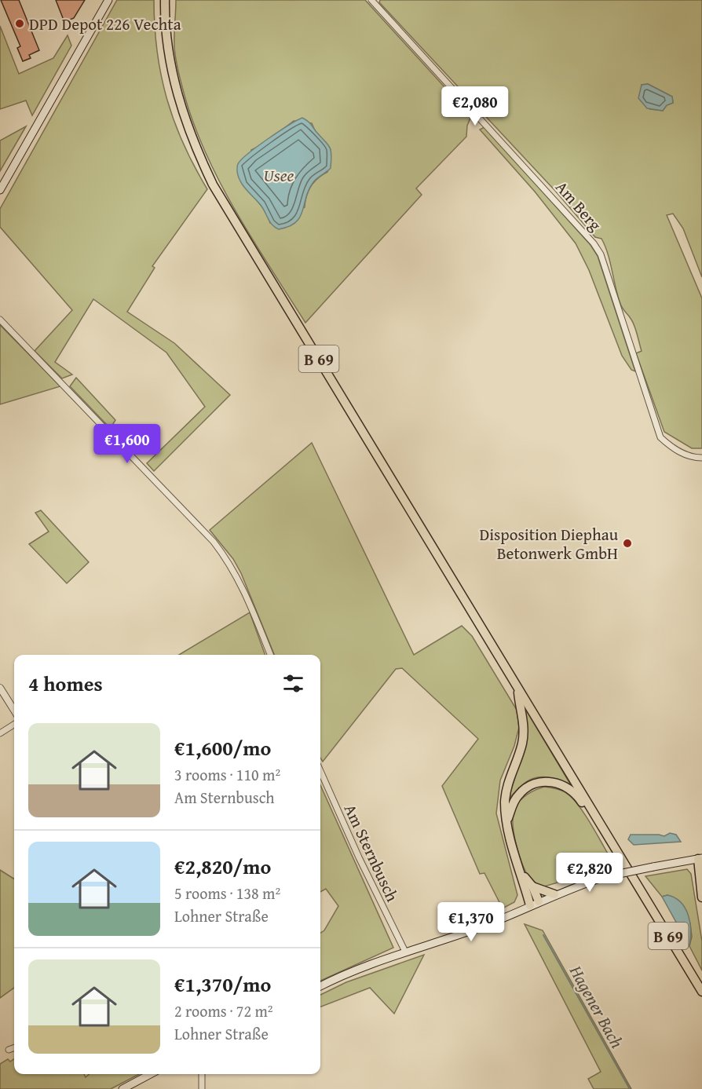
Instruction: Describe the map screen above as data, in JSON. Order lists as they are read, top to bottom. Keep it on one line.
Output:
{"streets":{"main road":["B 69"],"street":["Am Berg","Am Sternbusch"]},"water":["Usee","Hagener Bach"],"places":["DPD Depot 226 Vechta","Disposition Diephau Betonwerk GmbH"],"page":{"price":["€2,080","€1,600","€2,820","€1,370"],"heading":"4 homes","list":[{"name":"€1,600/mo","note":"3 rooms · 110 m² · Am Sternbusch"},{"name":"€2,820/mo","note":"5 rooms · 138 m² · Lohner Straße"},{"name":"€1,370/mo","note":"2 rooms · 72 m² · Lohner Straße"}]}}
